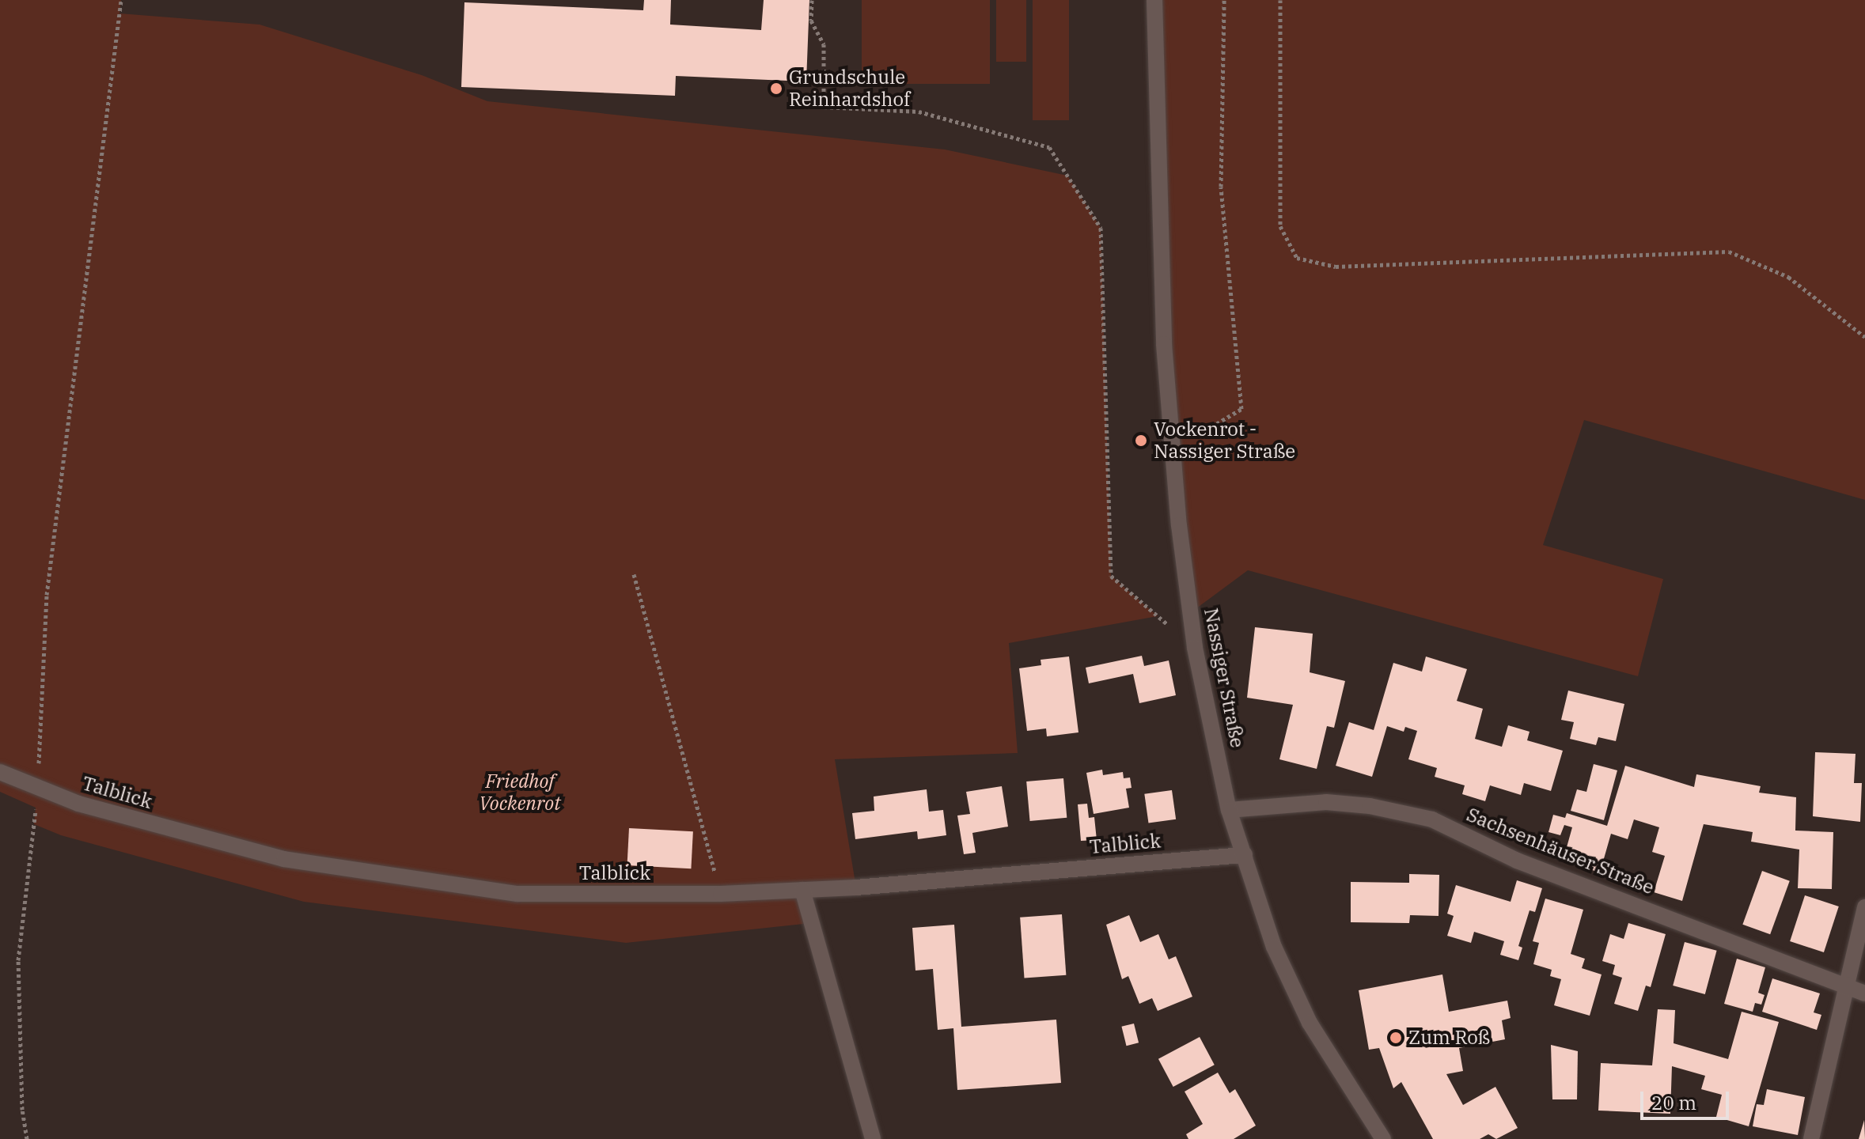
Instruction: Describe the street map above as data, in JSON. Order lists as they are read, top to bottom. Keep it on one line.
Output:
{"streets":{"street":["Nassiger Straße","Talblick","Sachsenhäuser Straße"]},"crossings":[["Nassiger Straße","Talblick"],["Nassiger Straße","Sachsenhäuser Straße"]],"parks":["Friedhof Vockenrot"],"places":["Grundschule Reinhardshof","Vockenrot - Nassiger Straße","Zum Roß"],"scale_bar":"20 m"}
